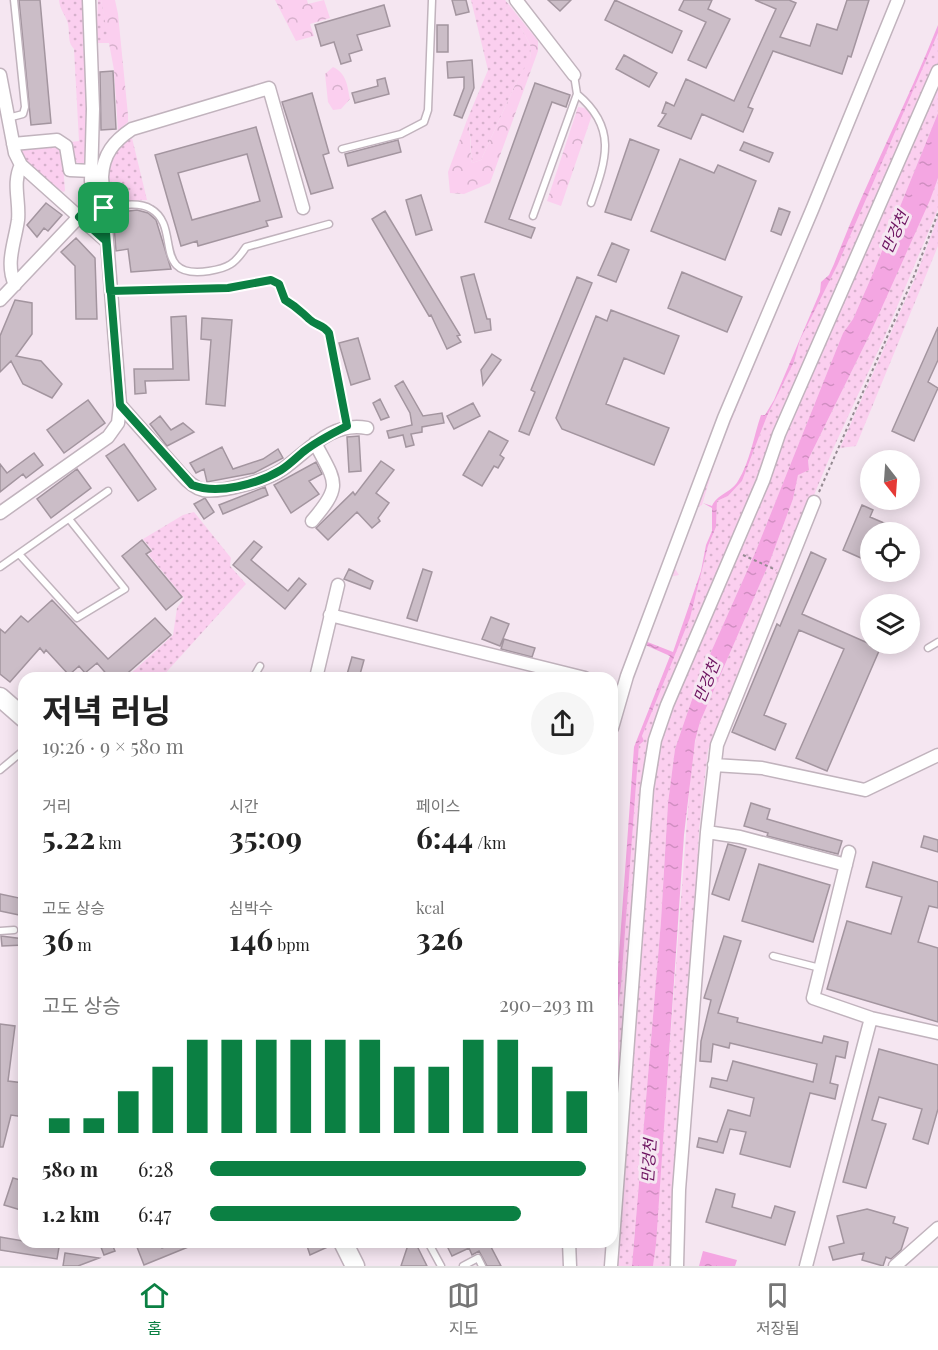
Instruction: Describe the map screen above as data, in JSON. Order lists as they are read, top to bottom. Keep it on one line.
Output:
{"water":["만겅천"],"north":"bottom","page":{"heading":["저녁 러닝","19:26 · 9 × 580 m"],"stats":[["거리","5.22 km"],["시간","35:09"],["페이스","6:44 /km"],["고도 상승","36 m"],["심박수","146 bpm"],["kcal","326"]],"chart":["고도 상승","290–293 m"],"list":[{"name":"580 m","note":"6:28"},{"name":"1.2 km","note":"6:47"}],"tabs":["홈","지도","저장됨"]}}
